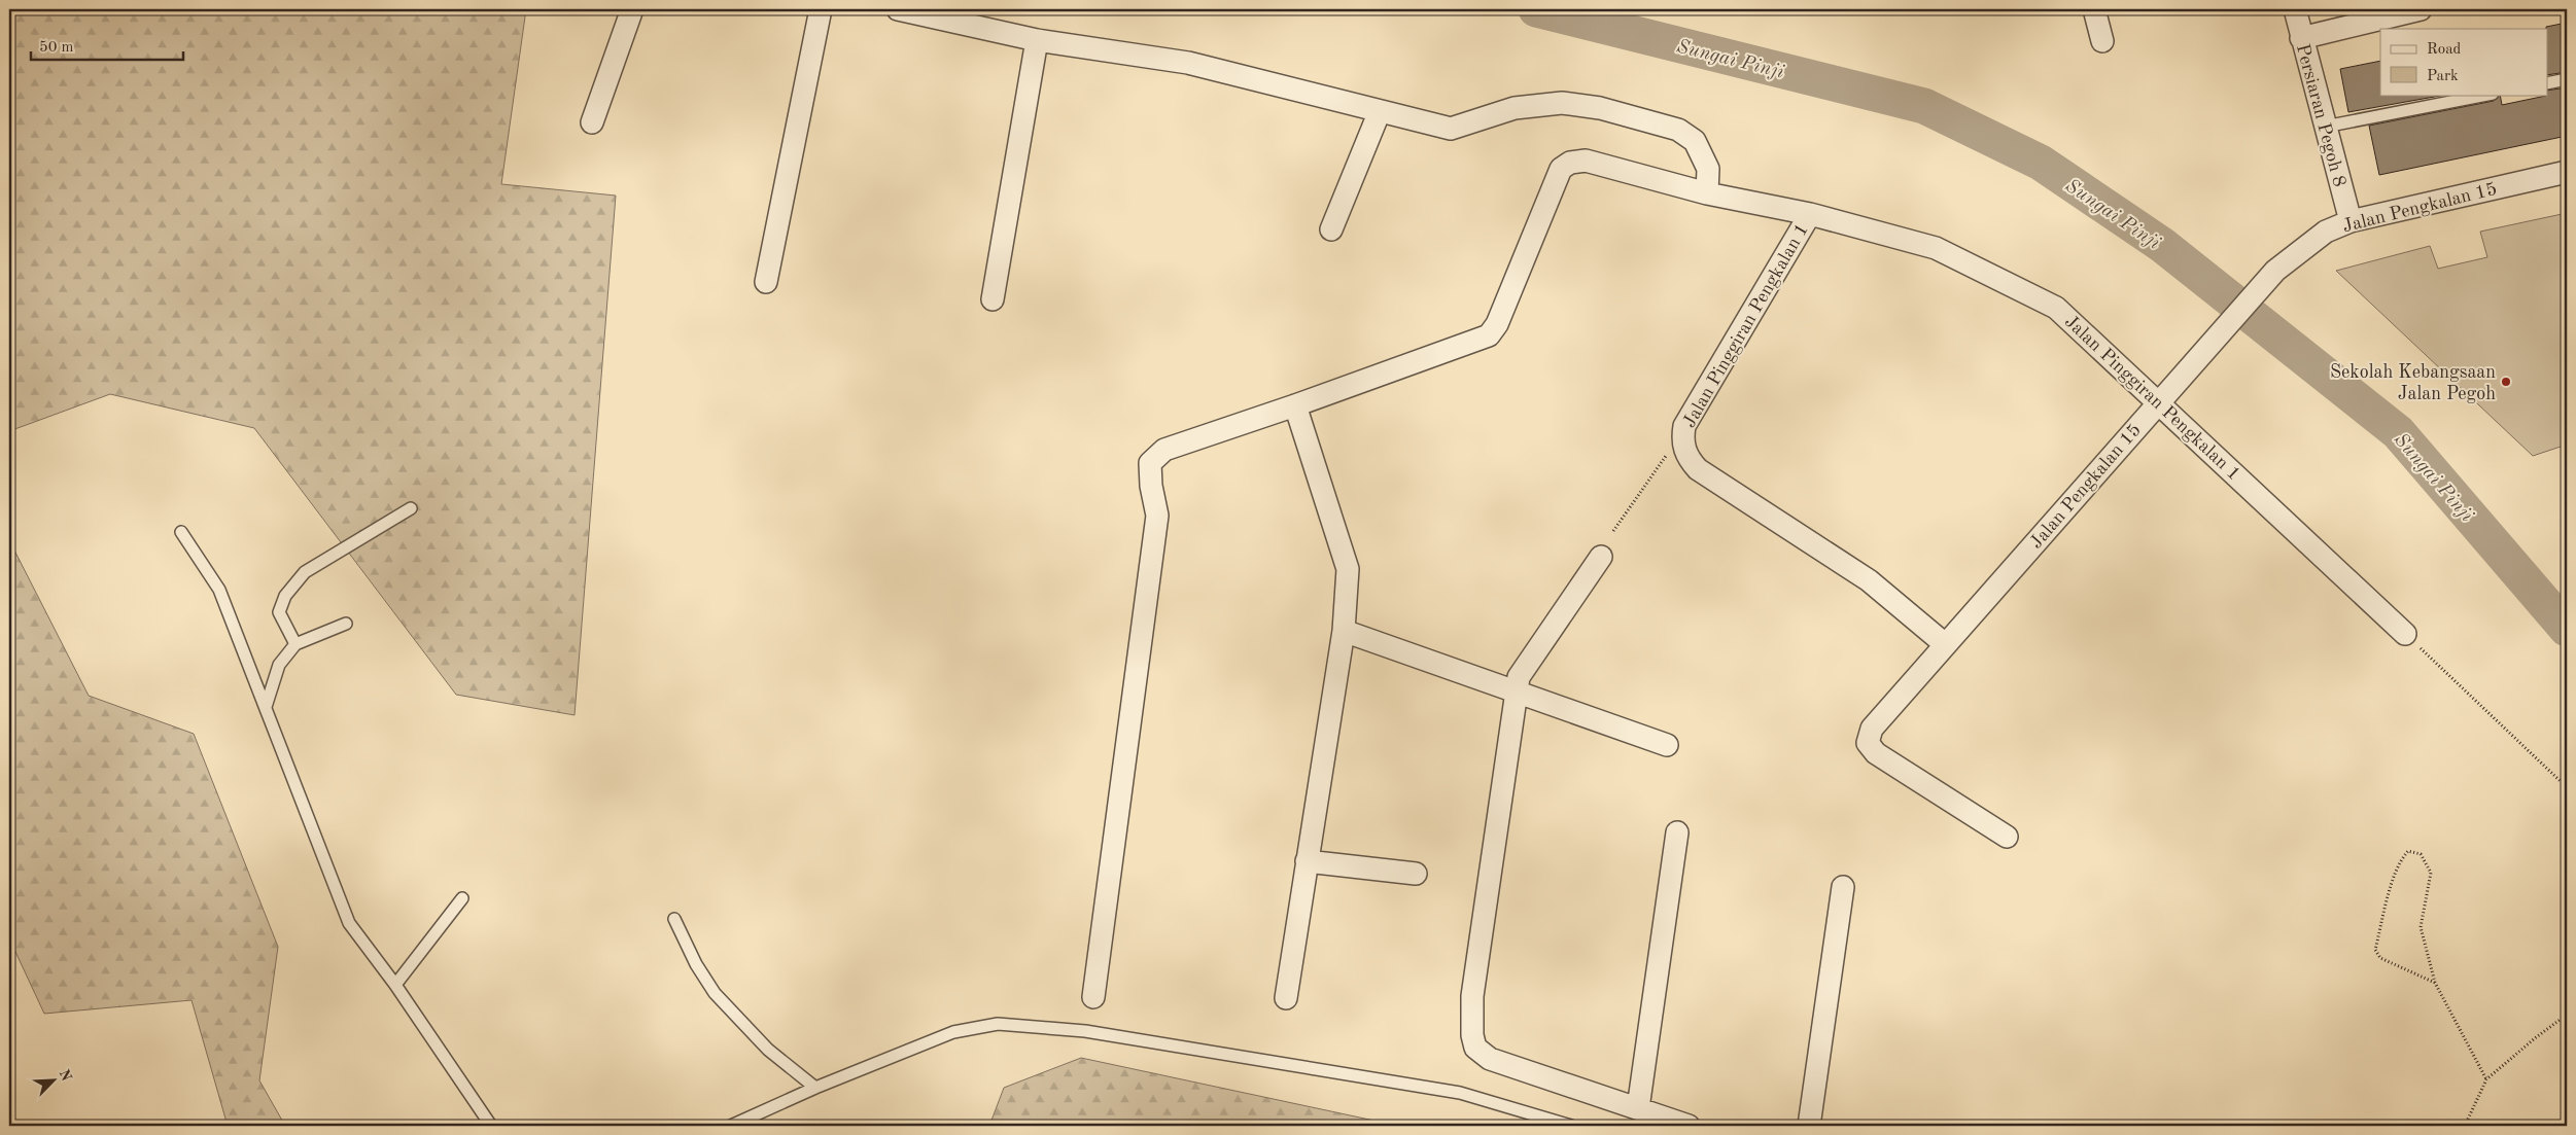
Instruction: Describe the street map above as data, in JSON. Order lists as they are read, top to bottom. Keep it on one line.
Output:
{"streets":{"street":["Persiaran Pegoh 8","Jalan Pengkalan 15","Jalan Pinggiran Pengkalan 1"]},"crossings":[["Persiaran Pegoh 8","Jalan Pengkalan 15"],["Jalan Pengkalan 15","Jalan Pinggiran Pengkalan 1"]],"water":["Sungai Pinji"],"places":["Sekolah Kebangsaan Jalan Pegoh"],"legend":["Road","Park"],"scale_bar":"50 m","north":"top right"}
